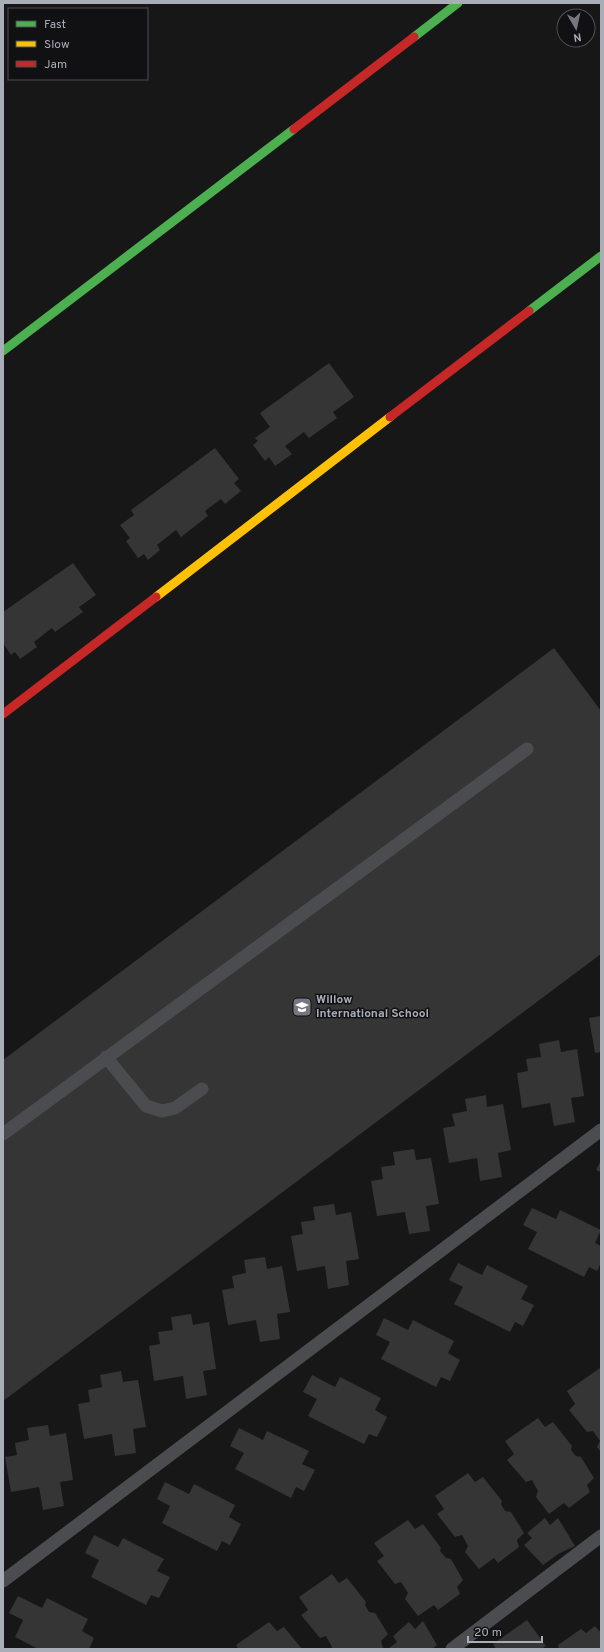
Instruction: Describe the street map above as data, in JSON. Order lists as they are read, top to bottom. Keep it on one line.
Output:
{"places":{"school or university":["Willow International School"]},"legend":["Fast","Slow","Jam"],"scale_bar":"20 m","north":"bottom"}
